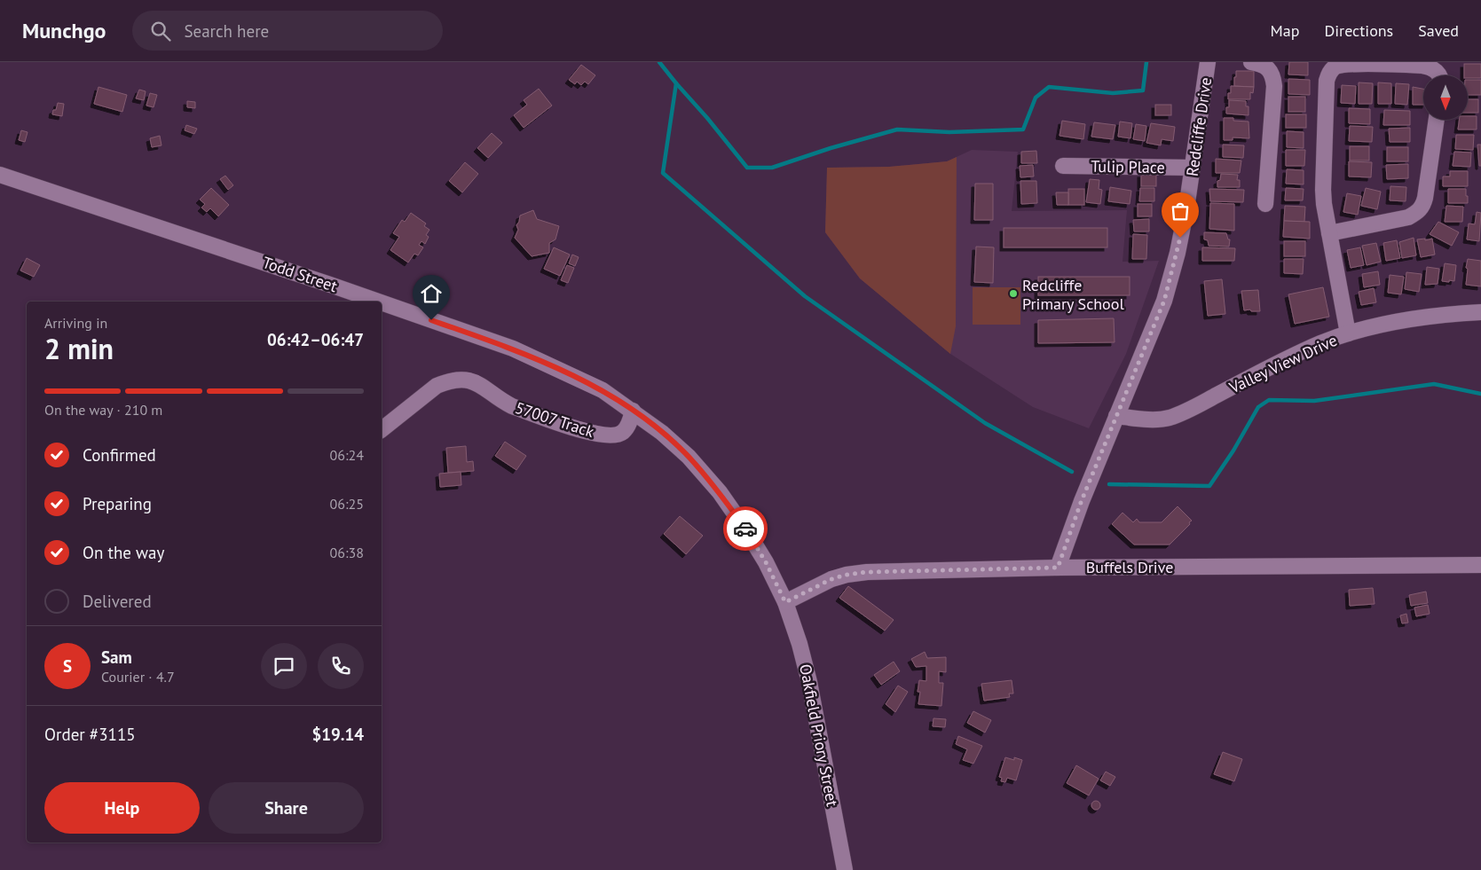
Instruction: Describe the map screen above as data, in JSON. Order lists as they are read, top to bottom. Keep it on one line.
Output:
{"streets":{"street":["Redcliffe Drive","Tulip Place","Todd Street","Valley View Drive","57007 Track","Buffels Drive","Oakfield Priory Street"]},"crossings":[["Redcliffe Drive","Tulip Place"],["Redcliffe Drive","Valley View Drive"],["Redcliffe Drive","Buffels Drive"],["Todd Street","57007 Track"],["Todd Street","Buffels Drive"],["Todd Street","Oakfield Priory Street"],["Buffels Drive","Oakfield Priory Street"]],"places":["Redcliffe Primary School"],"north":"bottom","page":{"header":"Munchgo","search":"Search here","nav":["Map","Directions","Saved"],"heading":["2 min","Arriving in","06:42–06:47"],"panel":["Sam","Courier · 4.7","Order #3115","$19.14"],"bar":"On the way · 210 m","list":[["Confirmed","06:24"],["Preparing","06:25"],["On the way","06:38"],"Delivered"],"round":"S","buttons":["Help","Share"]}}
